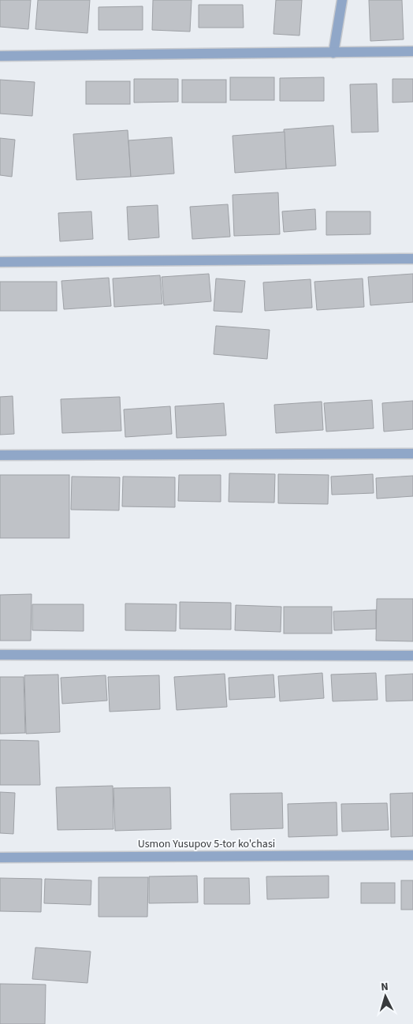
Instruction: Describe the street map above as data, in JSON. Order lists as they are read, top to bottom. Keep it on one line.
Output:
{"streets":{"street":["Usmon Yusupov 5-tor ko'chasi"]},"north":"top"}
